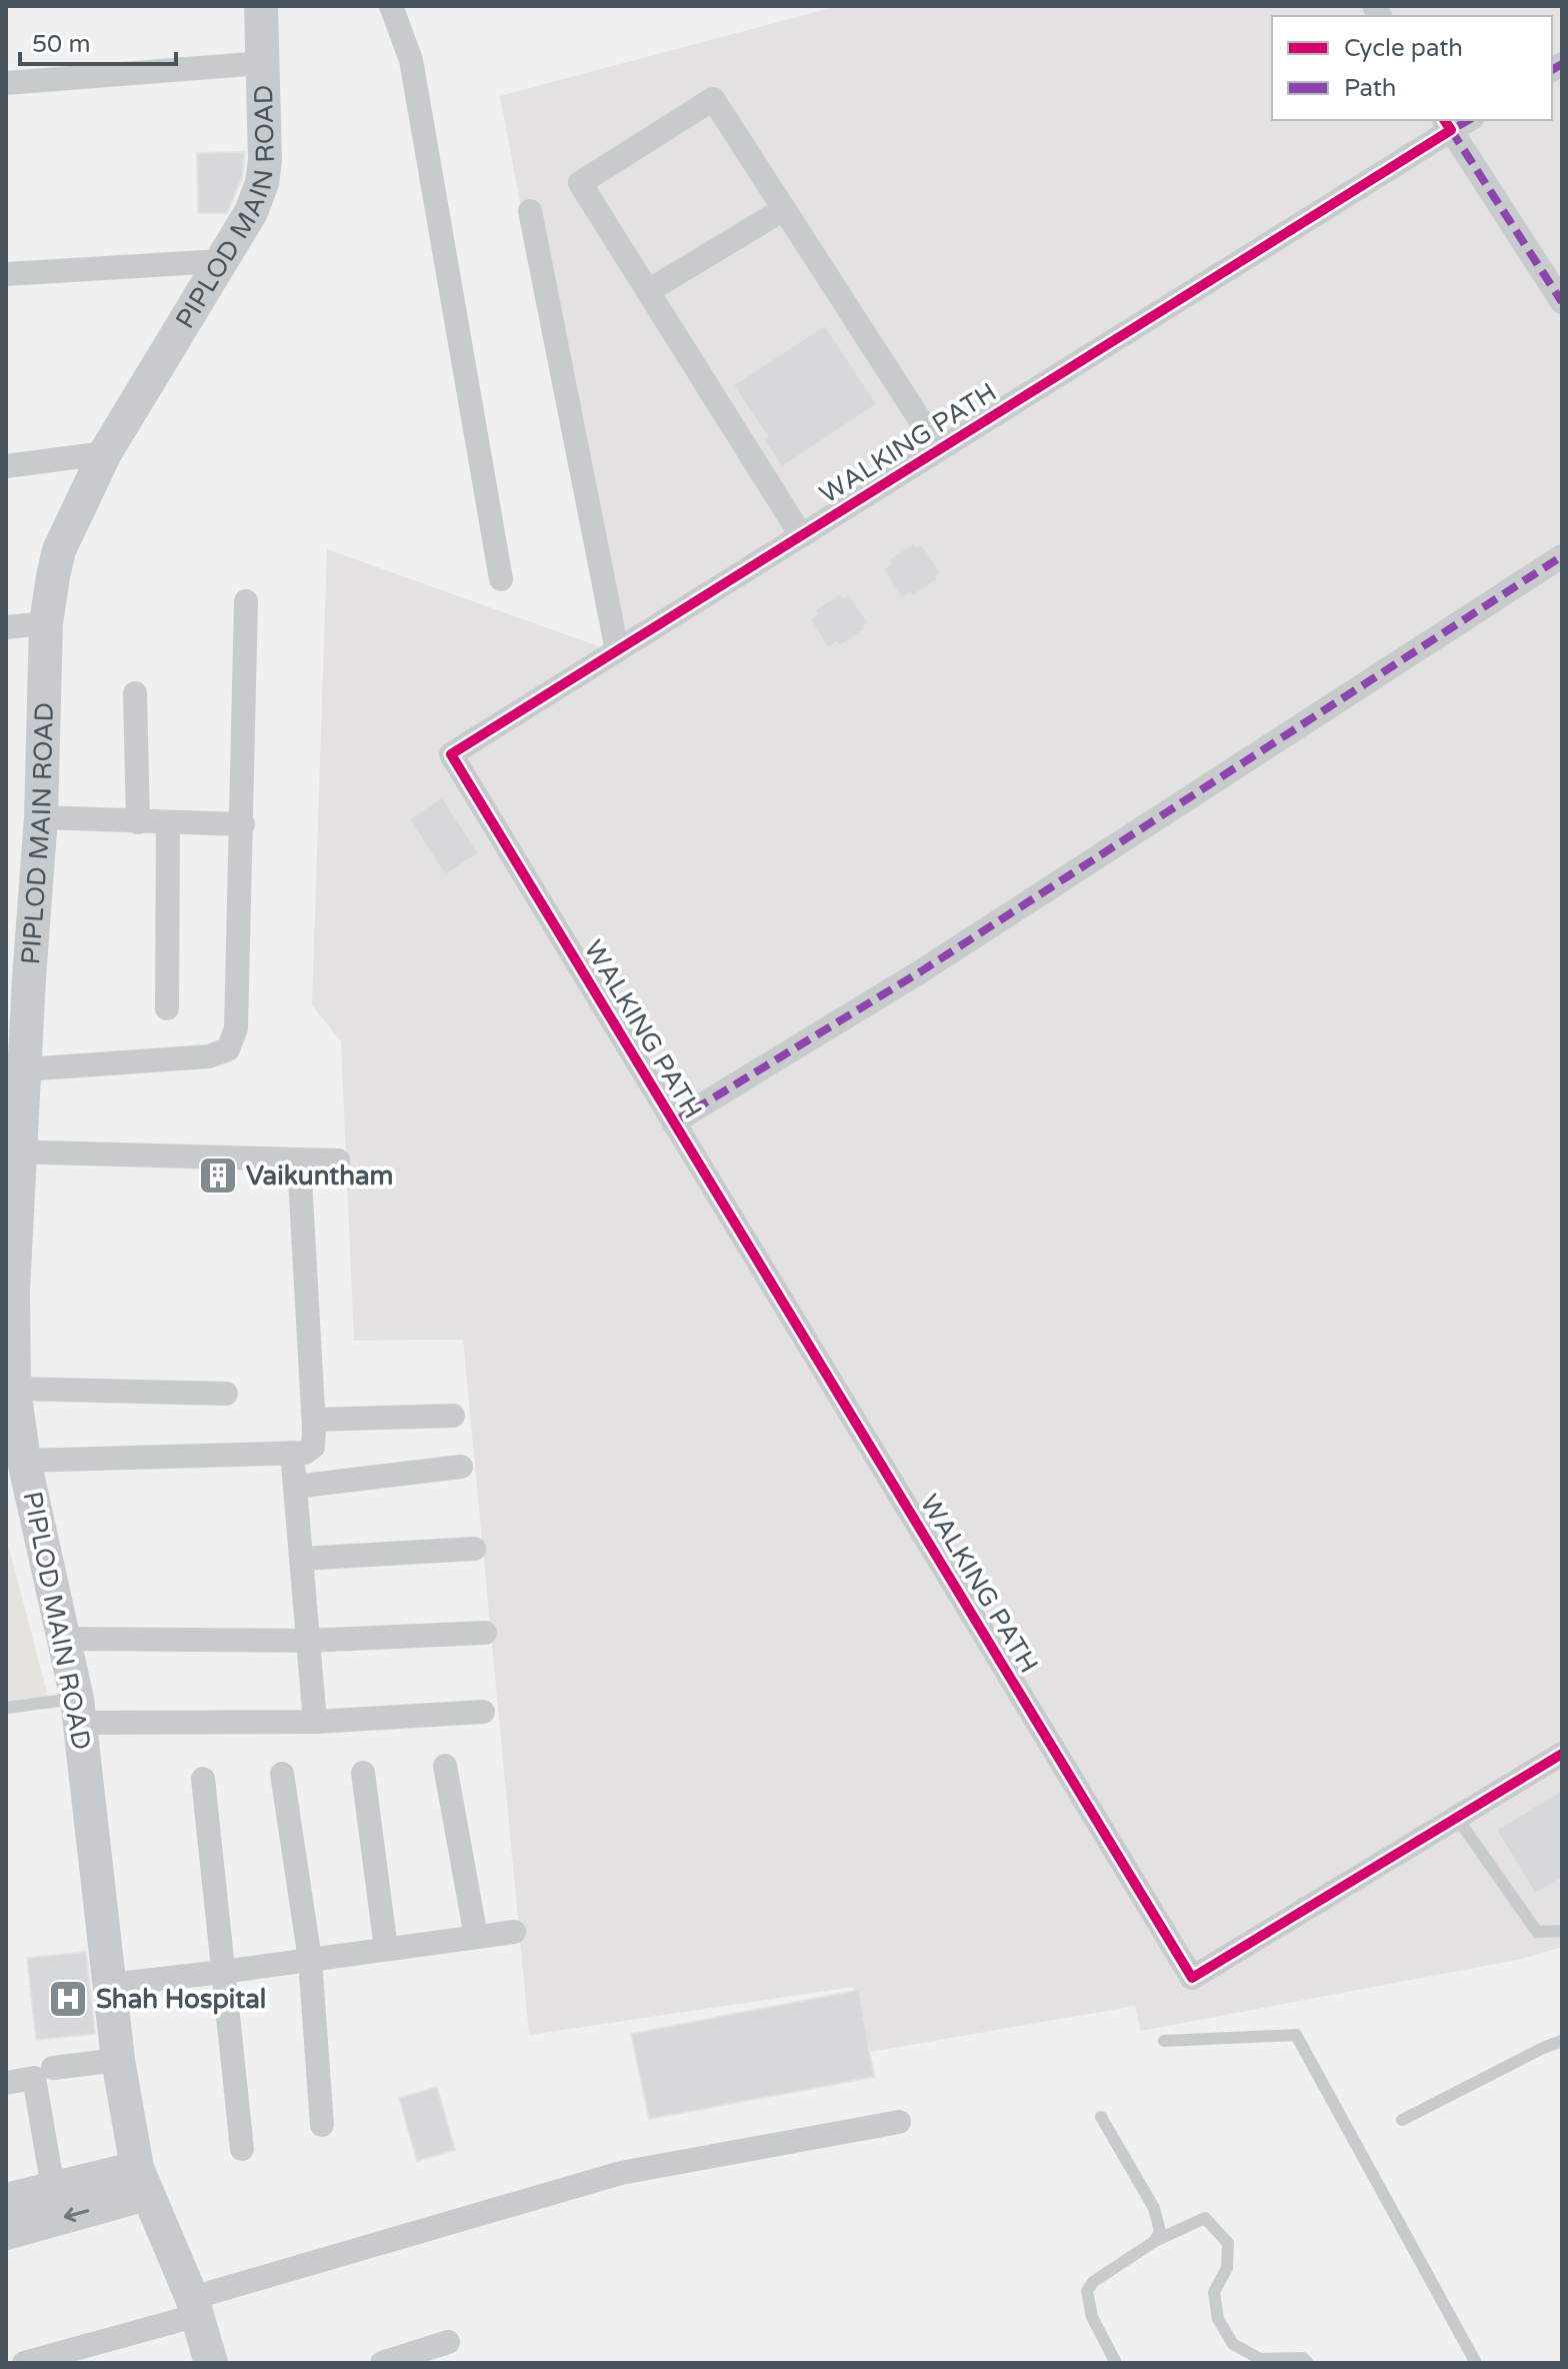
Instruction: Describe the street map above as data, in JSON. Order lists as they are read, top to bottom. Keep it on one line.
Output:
{"streets":{"street":["PIPLOD MAIN ROAD","WALKING PATH"]},"places":{"building":["Vaikuntham"],"hospital":["Shah Hospital"]},"legend":["Cycle path","Path"],"scale_bar":"50 m"}
